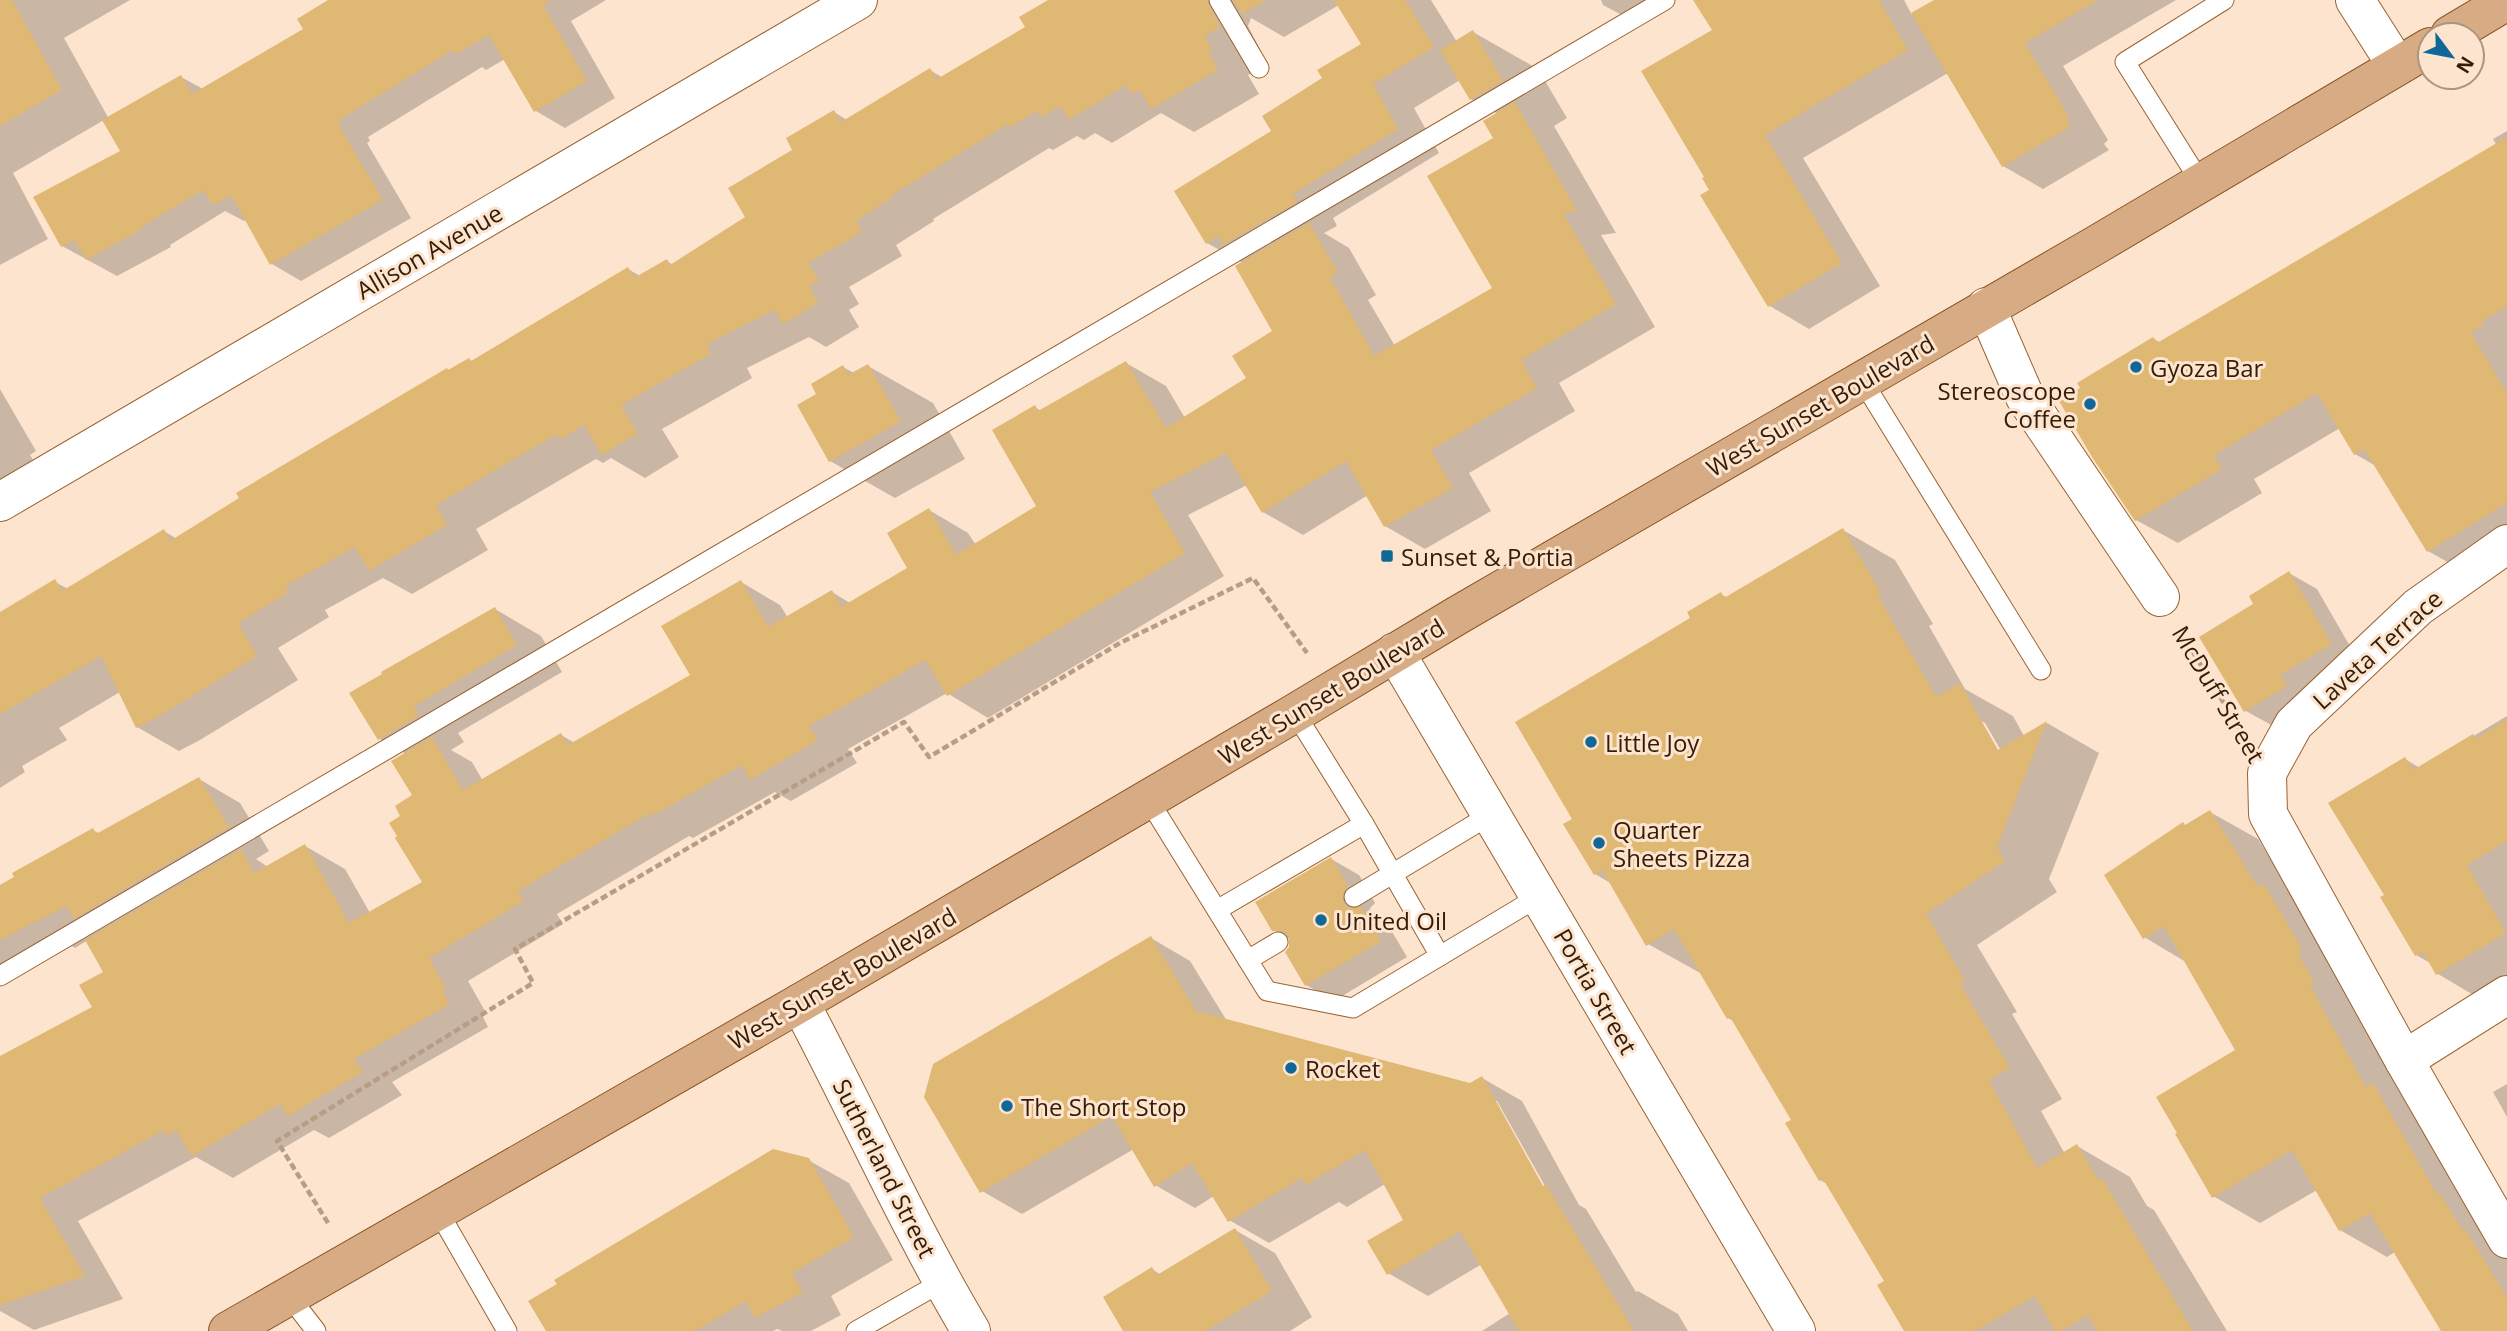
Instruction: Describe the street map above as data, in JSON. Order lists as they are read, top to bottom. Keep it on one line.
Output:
{"streets":{"main road":["West Sunset Boulevard"],"street":["Allison Avenue","Laveta Terrace","McDuff Street","Portia Street","Sutherland Street"]},"crossings":[["West Sunset Boulevard","McDuff Street"],["West Sunset Boulevard","Portia Street"],["West Sunset Boulevard","Sutherland Street"],["Laveta Terrace","McDuff Street"]],"places":{"other":["Gyoza Bar","Stereoscope Coffee","Little Joy","Quarter Sheets Pizza","United Oil","Rocket","The Short Stop"],"transit":["Sunset & Portia"]},"north":"bottom right"}
